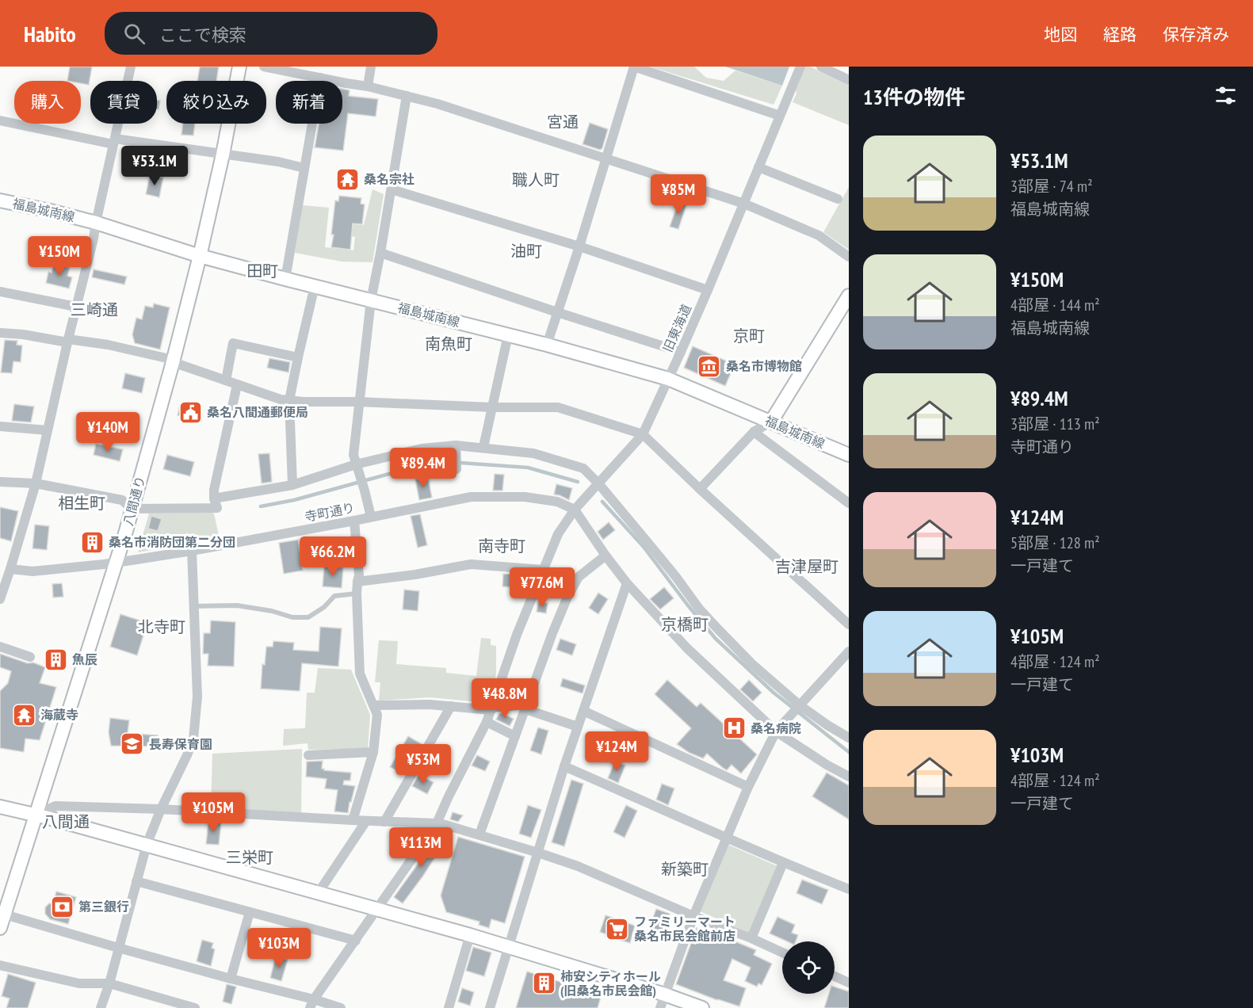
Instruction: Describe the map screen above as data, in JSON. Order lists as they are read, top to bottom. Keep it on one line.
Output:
{"streets":{"street":["福島城南線","旧東海道","八間通り","寺町通り"]},"crossings":[["福島城南線","旧東海道"],["福島城南線","八間通り"],["旧東海道","寺町通り"],["八間通り","寺町通り"]],"districts":["宮通","職人町","油町","田町","三崎通","京町","南魚町","相生町","南寺町","吉津屋町","京橋町","北寺町","八間通","三栄町","新築町"],"places":{"temple":["桑名宗社","海蔵寺"],"museum":["桑名市博物館"],"public building":["桑名八間通郵便局"],"building":["桑名市消防団第二分団","魚辰","柿安シティホール (旧桑名市民会館)"],"hospital":["桑名病院"],"school or university":["長寿保育園"],"bank":["第三銀行"],"supermarket":["ファミリーマート 桑名市民会館前店"]},"page":{"header":"Habito","search":"ここで検索","nav":["地図","経路","保存済み"],"heading":"13件の物件","chip":["購入","賃貸","絞り込み","新着"],"list":[{"name":"¥53.1M","note":"3部屋 · 74 m² · 福島城南線"},{"name":"¥150M","note":"4部屋 · 144 m² · 福島城南線"},{"name":"¥89.4M","note":"3部屋 · 113 m² · 寺町通り"},{"name":"¥124M","note":"5部屋 · 128 m² · 一戸建て"},{"name":"¥105M","note":"4部屋 · 124 m² · 一戸建て"},{"name":"¥103M","note":"4部屋 · 124 m² · 一戸建て"}],"price":["¥53.1M","¥85M","¥150M","¥140M","¥89.4M","¥66.2M","¥77.6M","¥48.8M","¥124M","¥53M","¥105M","¥113M","¥103M"]}}
